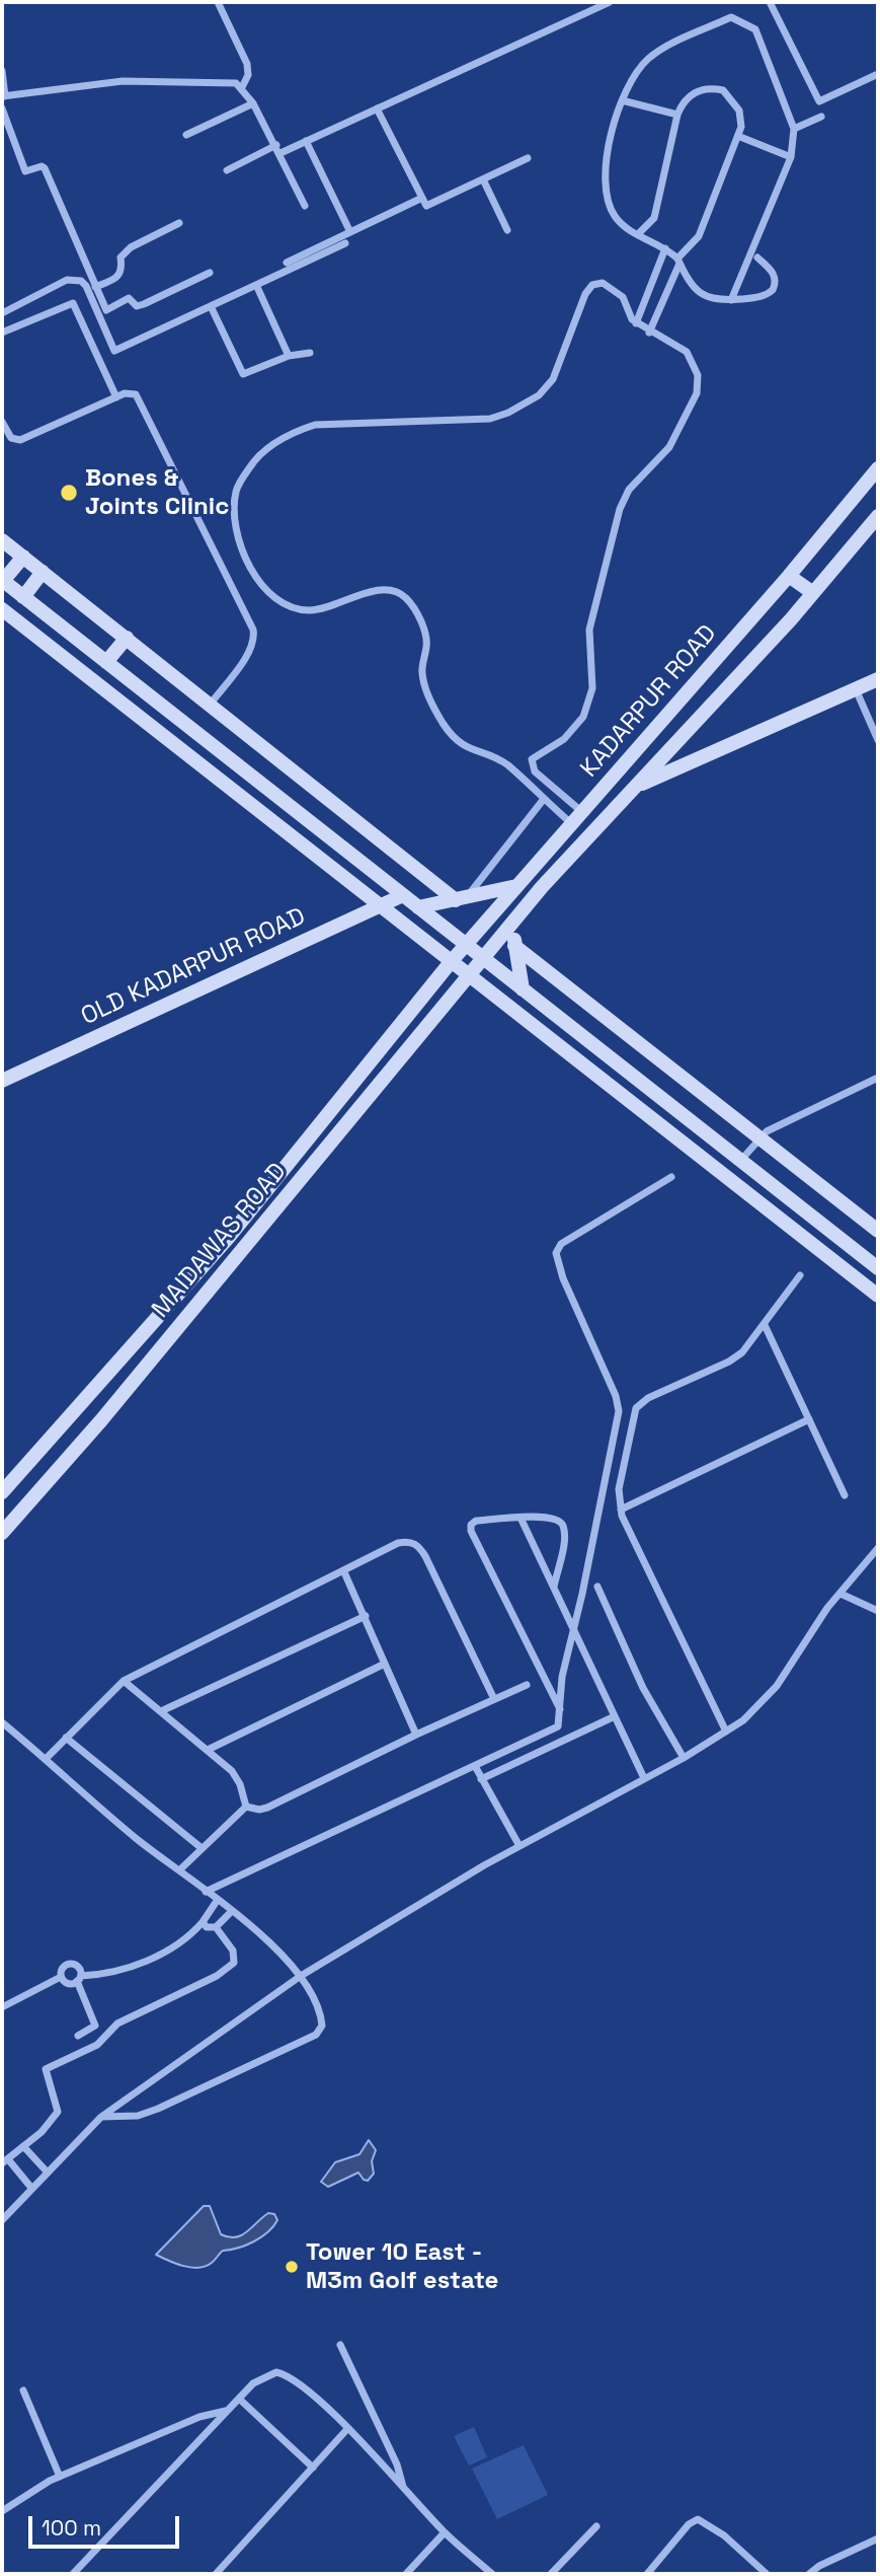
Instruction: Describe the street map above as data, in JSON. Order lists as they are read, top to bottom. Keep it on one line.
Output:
{"streets":{"street":["KADARPUR ROAD","OLD KADARPUR ROAD","MAIDAWAS ROAD"]},"crossings":[["KADARPUR ROAD","MAIDAWAS ROAD"]],"places":["Bones & Joints Clinic","Tower 10 East - M3m Golf estate"],"scale_bar":"100 m"}
